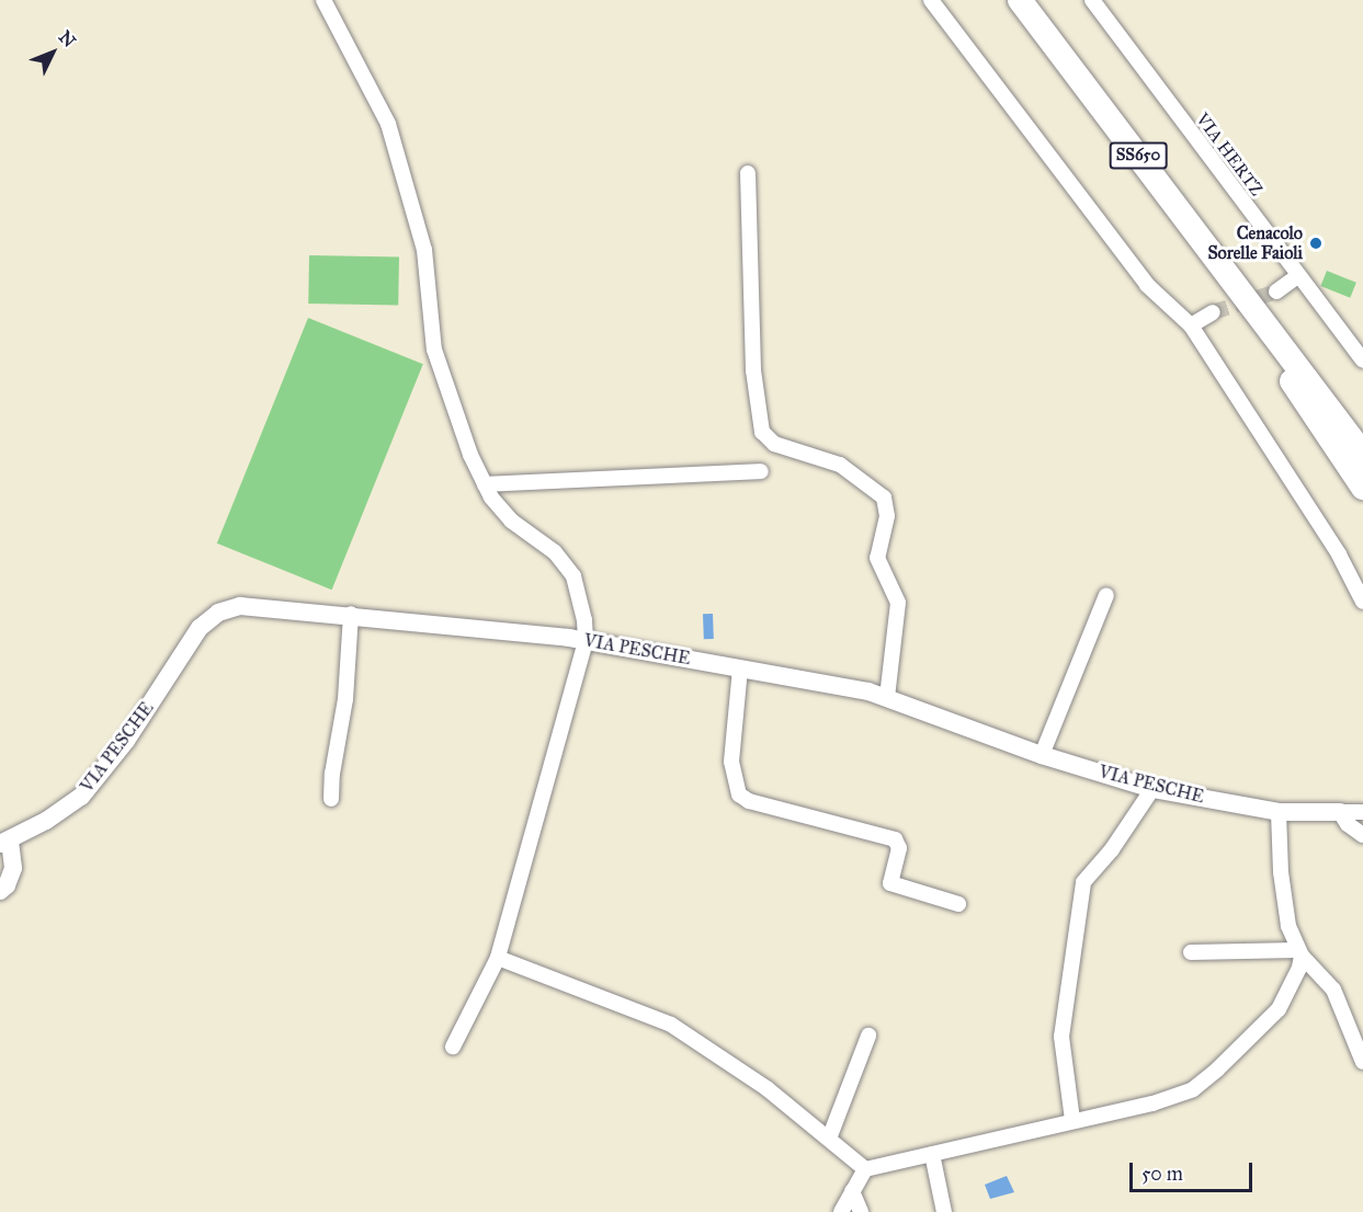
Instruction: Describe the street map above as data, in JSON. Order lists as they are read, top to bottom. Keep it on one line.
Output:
{"streets":{"highway":["SS650"],"street":["VIA HERTZ","VIA PESCHE"]},"places":["Cenacolo Sorelle Faioli"],"scale_bar":"50 m","north":"top right"}
